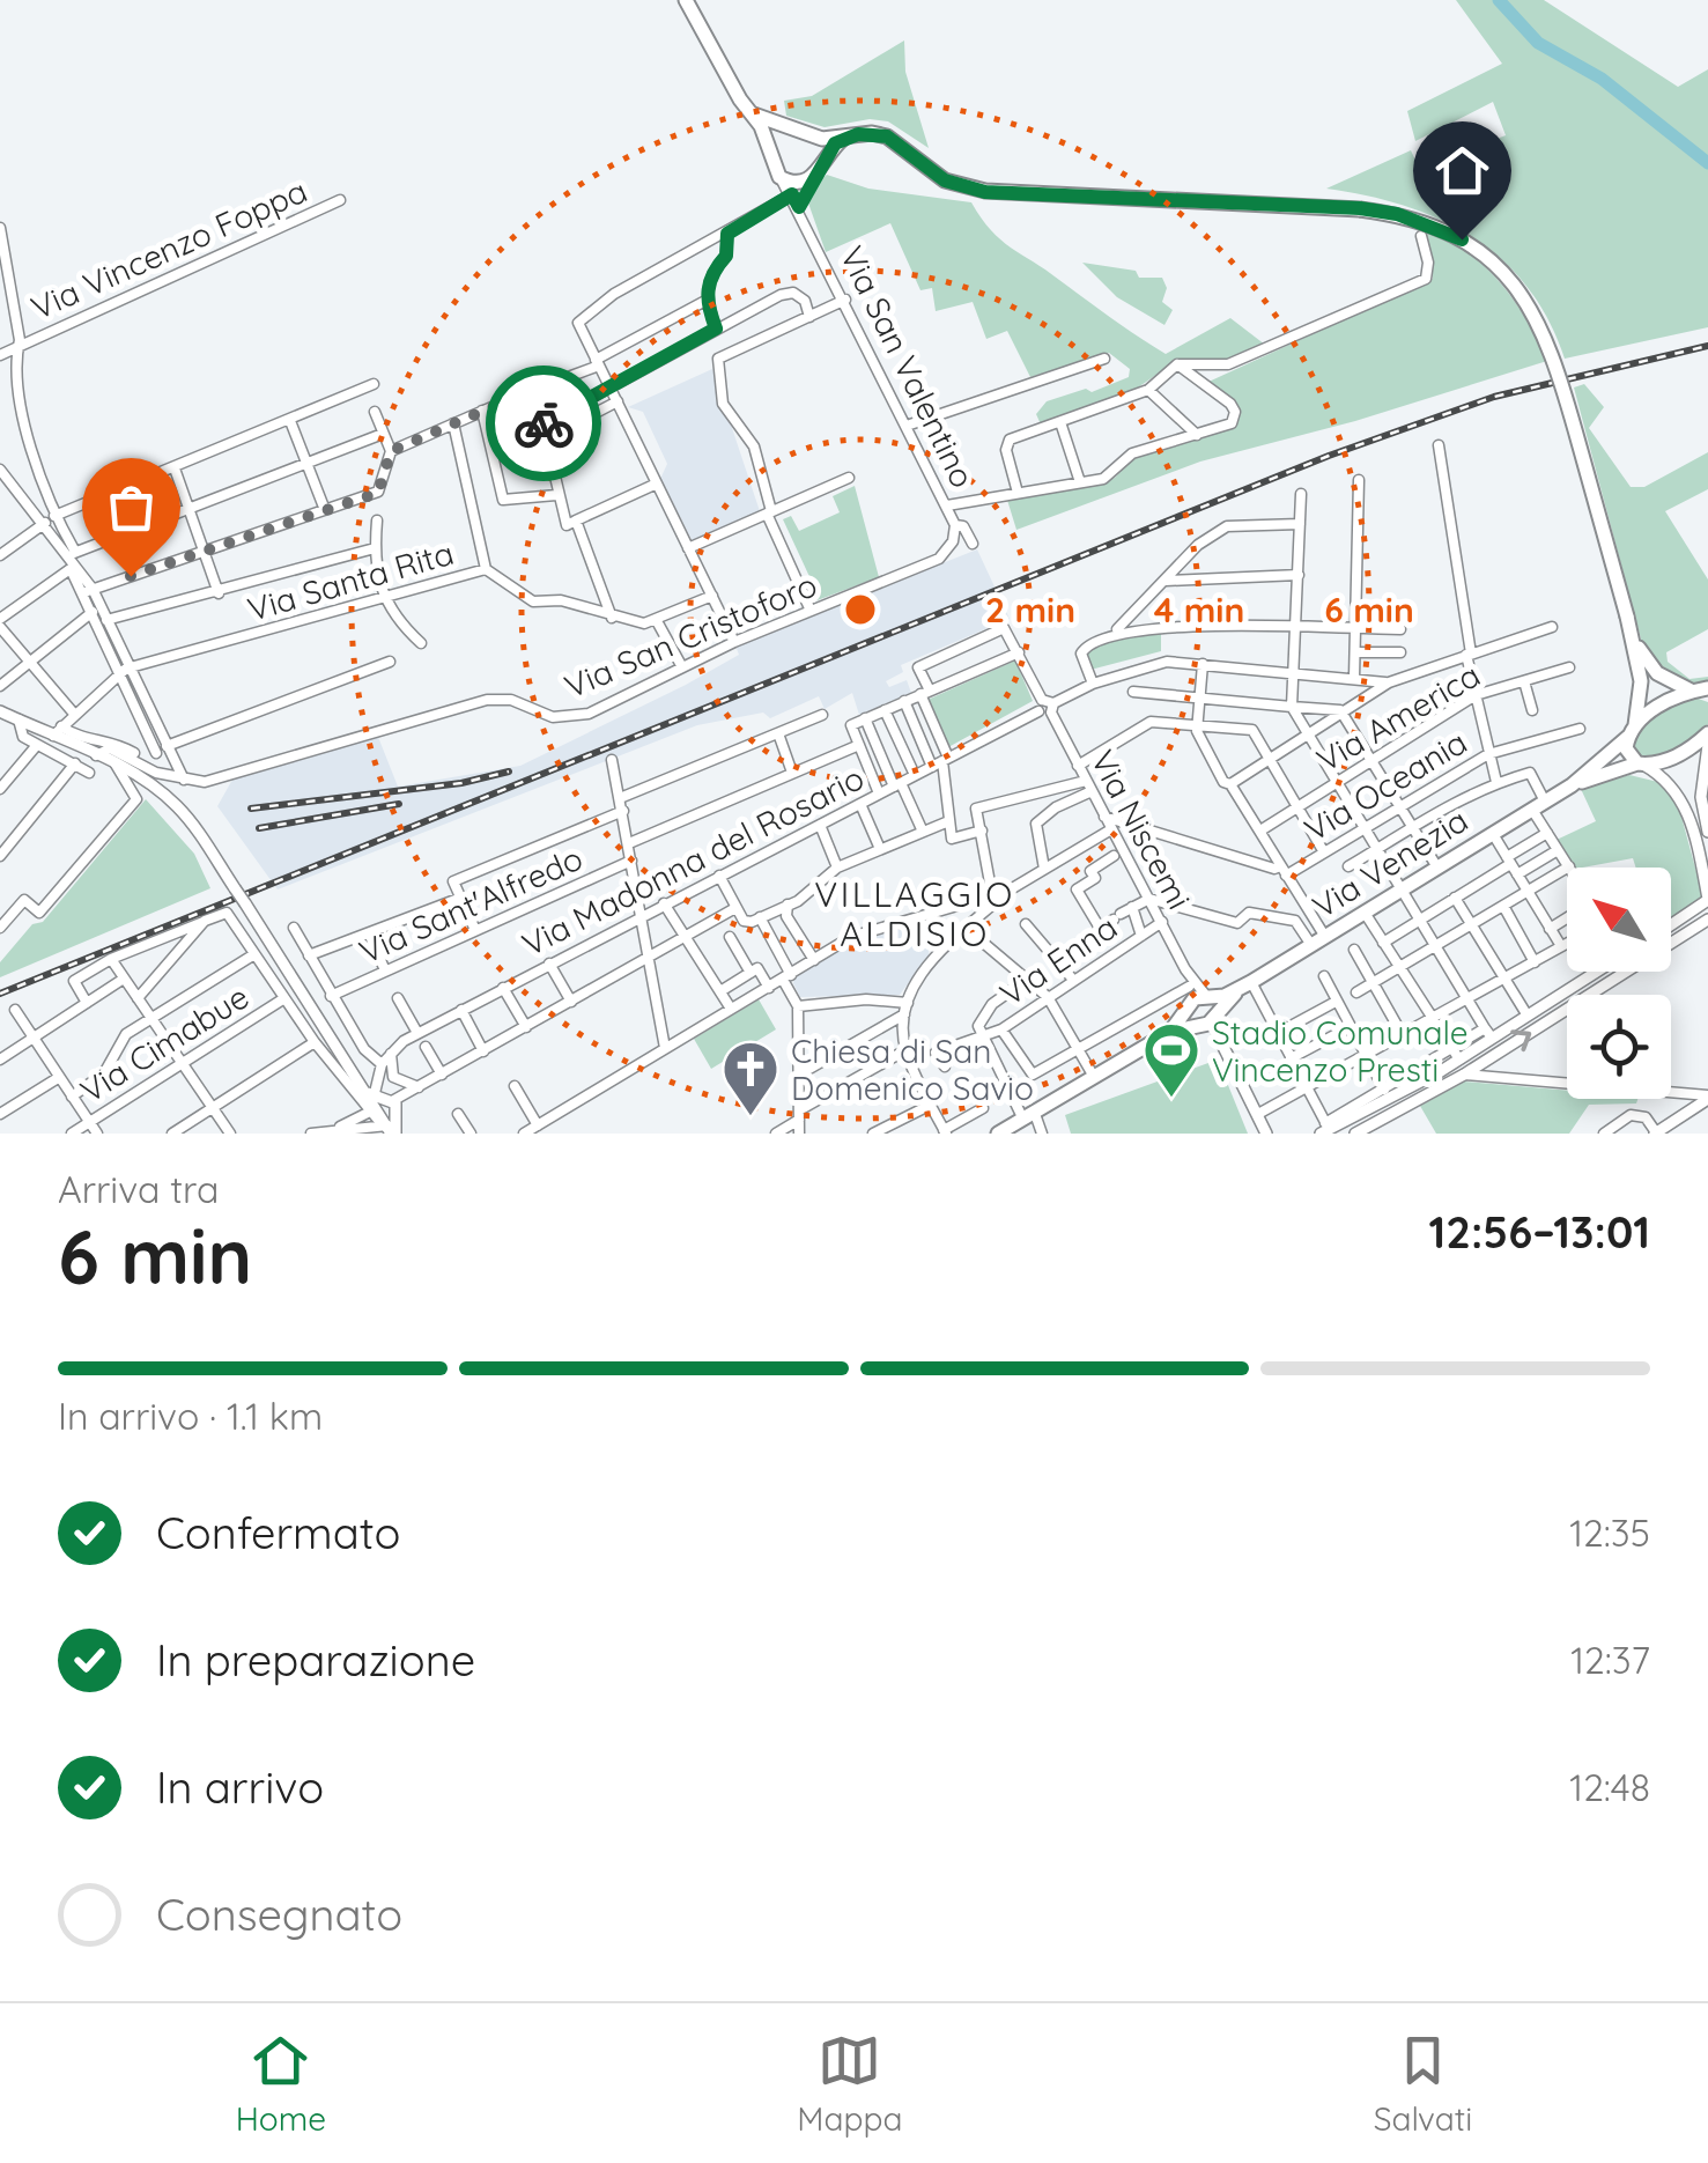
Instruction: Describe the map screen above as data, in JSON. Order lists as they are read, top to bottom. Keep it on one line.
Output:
{"streets":{"main road":["Via Venezia"],"street":["Via Vincenzo Foppa","Via San Valentino","Via Santa Rita","Via San Cristoforo","Via America","Via Oceania","Via Niscemi","Via Madonna del Rosario","Via Sant'Alfredo","Via Enna","Via Cimabue"]},"crossings":[["Via San Valentino","Via San Cristoforo"],["Via Niscemi","Via Enna"]],"districts":["VILLAGGIO ALDISIO"],"places":{"sports":["Stadio Comunale Vincenzo Presti"],"church":["Chiesa di San Domenico Savio"]},"north":"top left","page":{"heading":["6 min","Arriva tra","12:56–13:01"],"bar":"In arrivo · 1.1 km","list":[["Confermato","12:35"],["In preparazione","12:37"],["In arrivo","12:48"],"Consegnato"],"tabs":["Home","Mappa","Salvati"]},"rings":["2 min","4 min","6 min"]}
